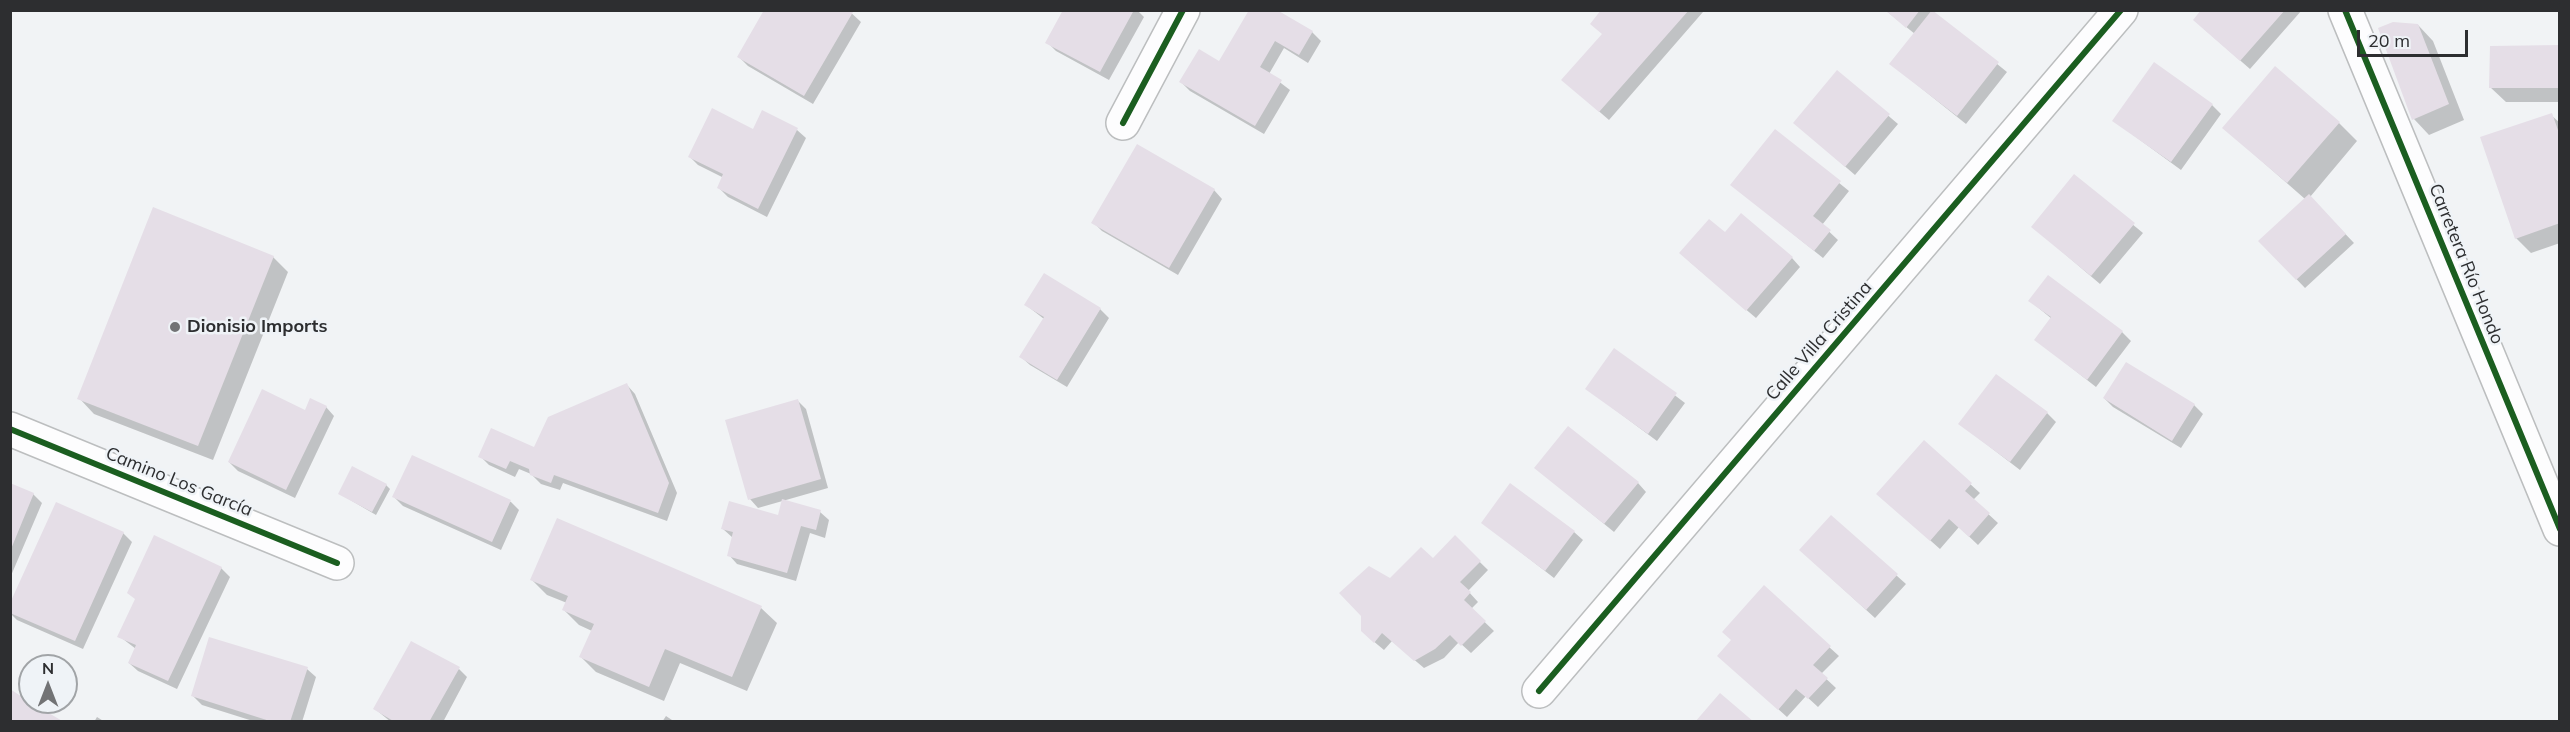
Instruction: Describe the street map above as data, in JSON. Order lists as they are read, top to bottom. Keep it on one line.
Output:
{"streets":{"street":["Carretera Río Hondo","Calle Villa Cristina","Camino Los García"]},"places":["Dionisio Imports"],"scale_bar":"20 m","north":"top"}
